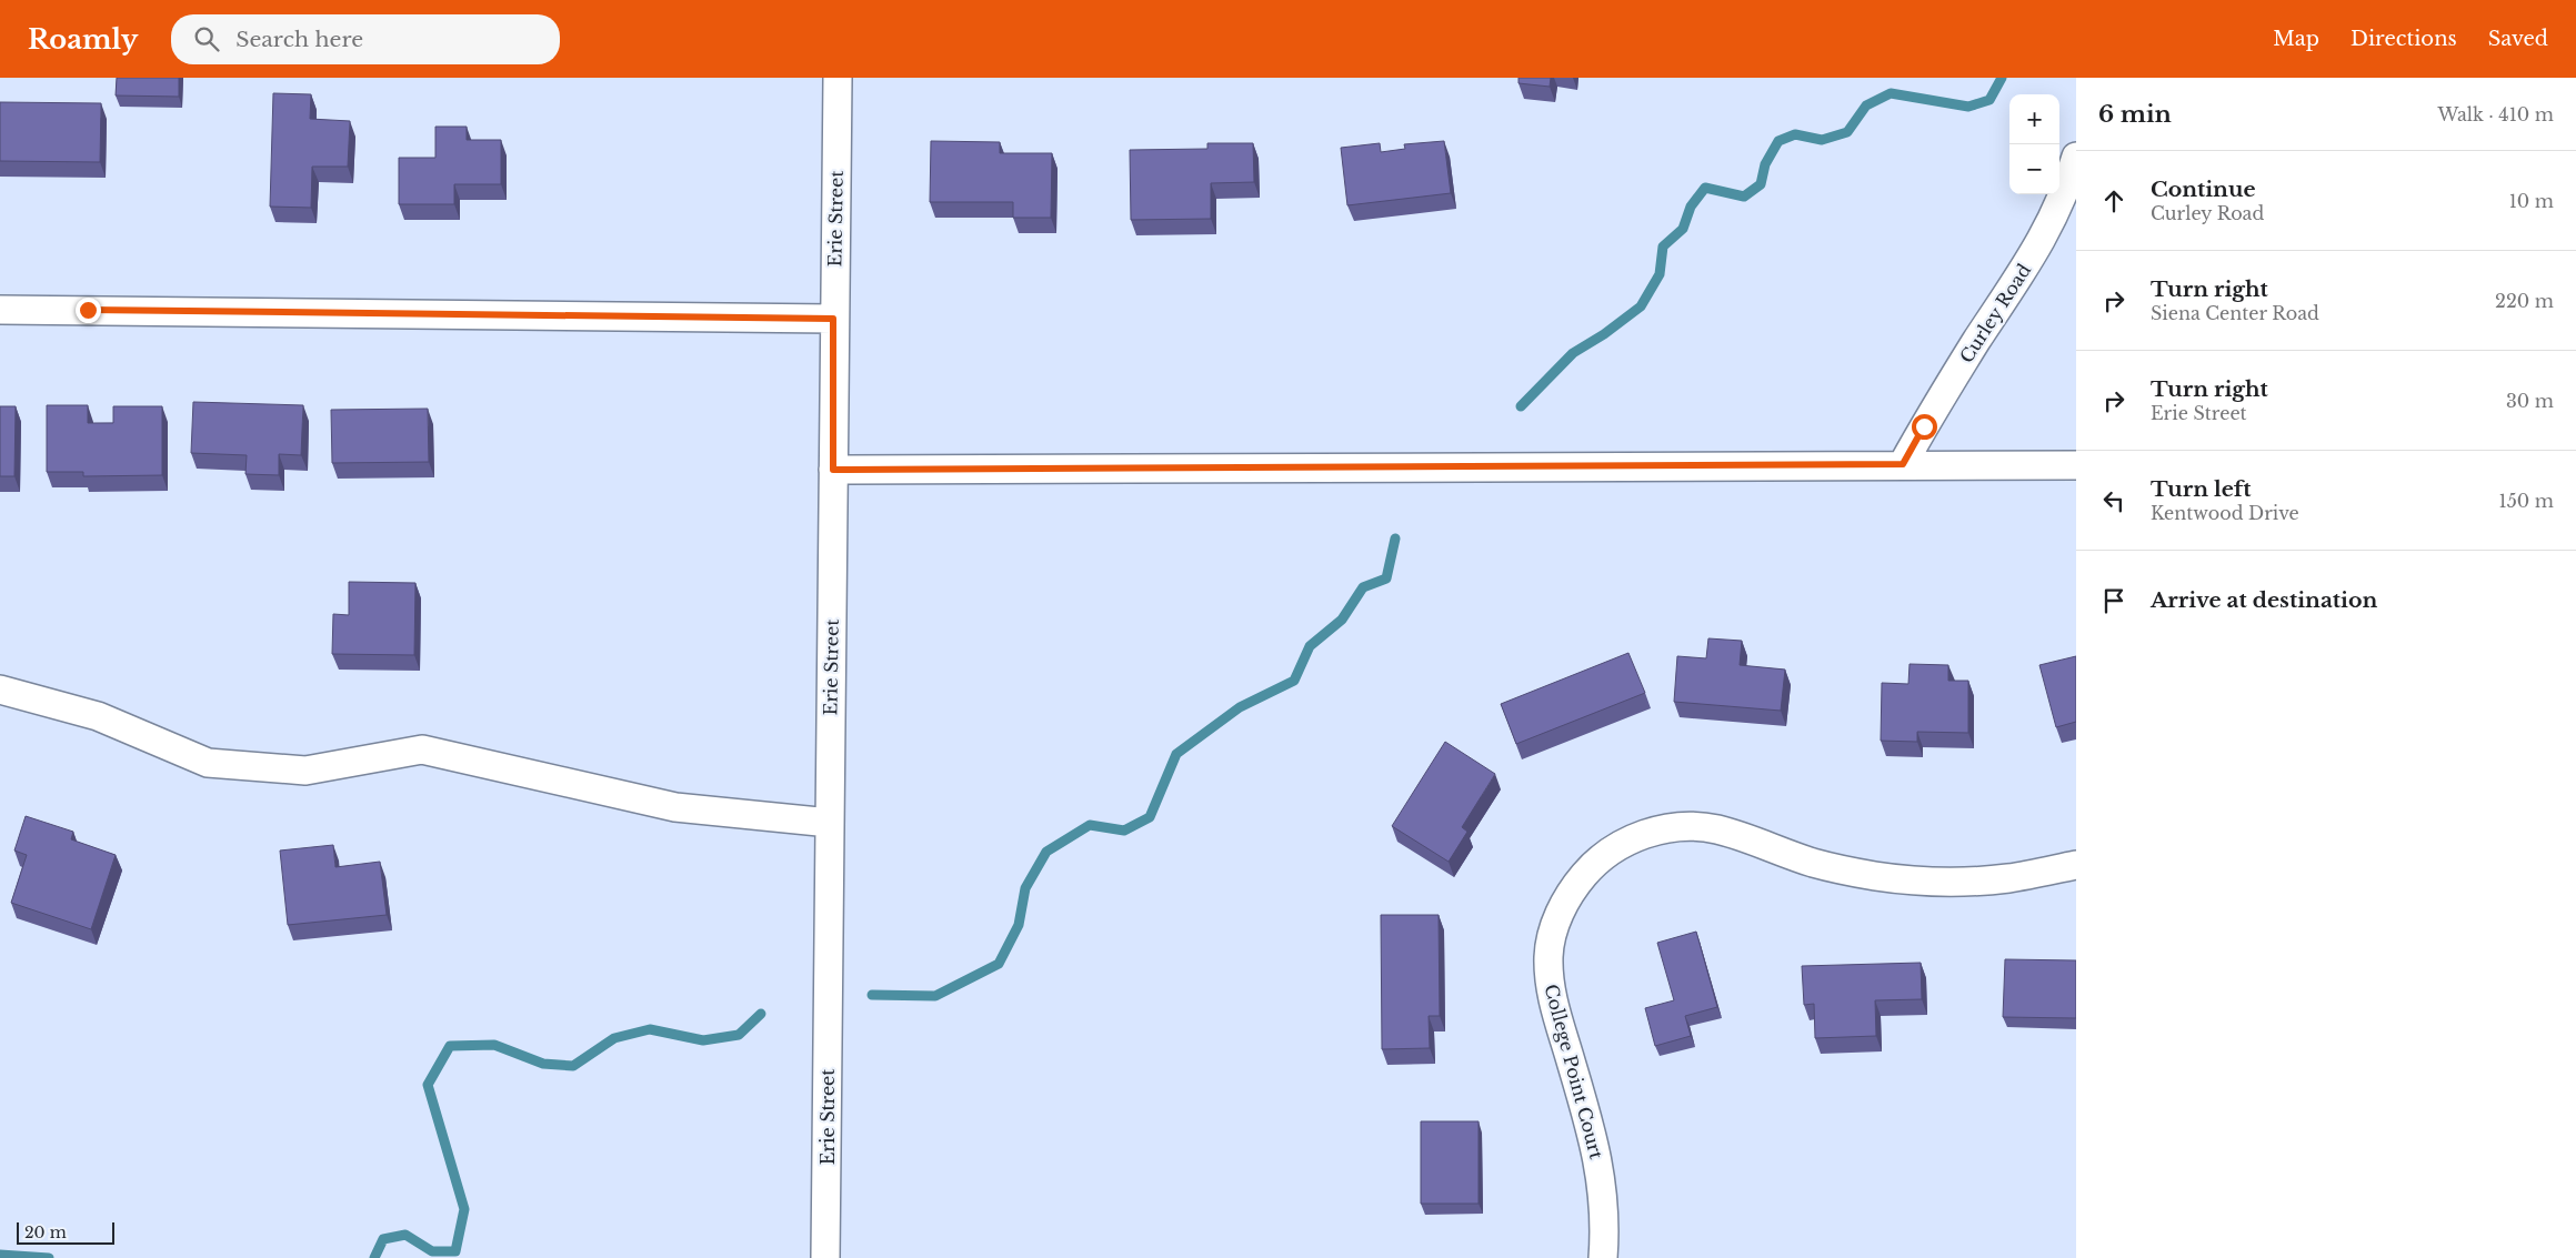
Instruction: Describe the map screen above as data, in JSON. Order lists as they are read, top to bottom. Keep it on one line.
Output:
{"streets":{"street":["Erie Street","Curley Road","College Point Court"]},"scale_bar":"20 m","page":{"header":"Roamly","search":"Search here","nav":["Map","Directions","Saved"],"heading":["6 min","Walk · 410 m"],"map_buttons":["+","−"],"list":[["Continue","Curley Road","10 m"],["Turn right","Siena Center Road","220 m"],["Turn right","Erie Street","30 m"],["Turn left","Kentwood Drive","150 m"],"Arrive at destination"],"scale":"20 m"}}
